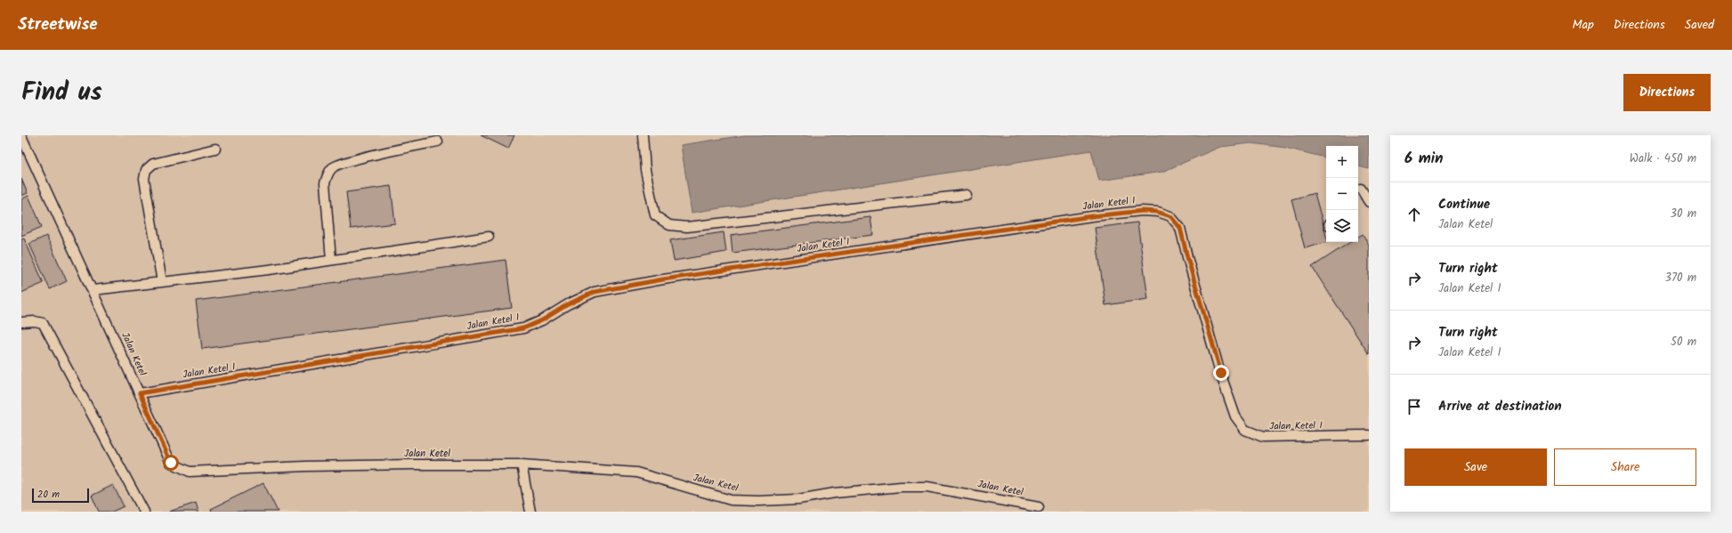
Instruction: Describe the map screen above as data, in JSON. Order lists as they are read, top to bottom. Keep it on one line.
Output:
{"streets":{"lane":["Jalan Ketel I","Jalan Ketel"]},"crossings":[["Jalan Ketel I","Jalan Ketel"]],"scale_bar":"20 m","page":{"header":"Streetwise","nav":["Map","Directions","Saved"],"title":"Find us","buttons":["Directions",["Save","Share"]],"heading":["6 min","Walk · 450 m"],"map_buttons":["+","−"],"list":[["Continue","Jalan Ketel","30 m"],["Turn right","Jalan Ketel I","370 m"],["Turn right","Jalan Ketel I","50 m"],"Arrive at destination"],"scale":"20 m"}}
